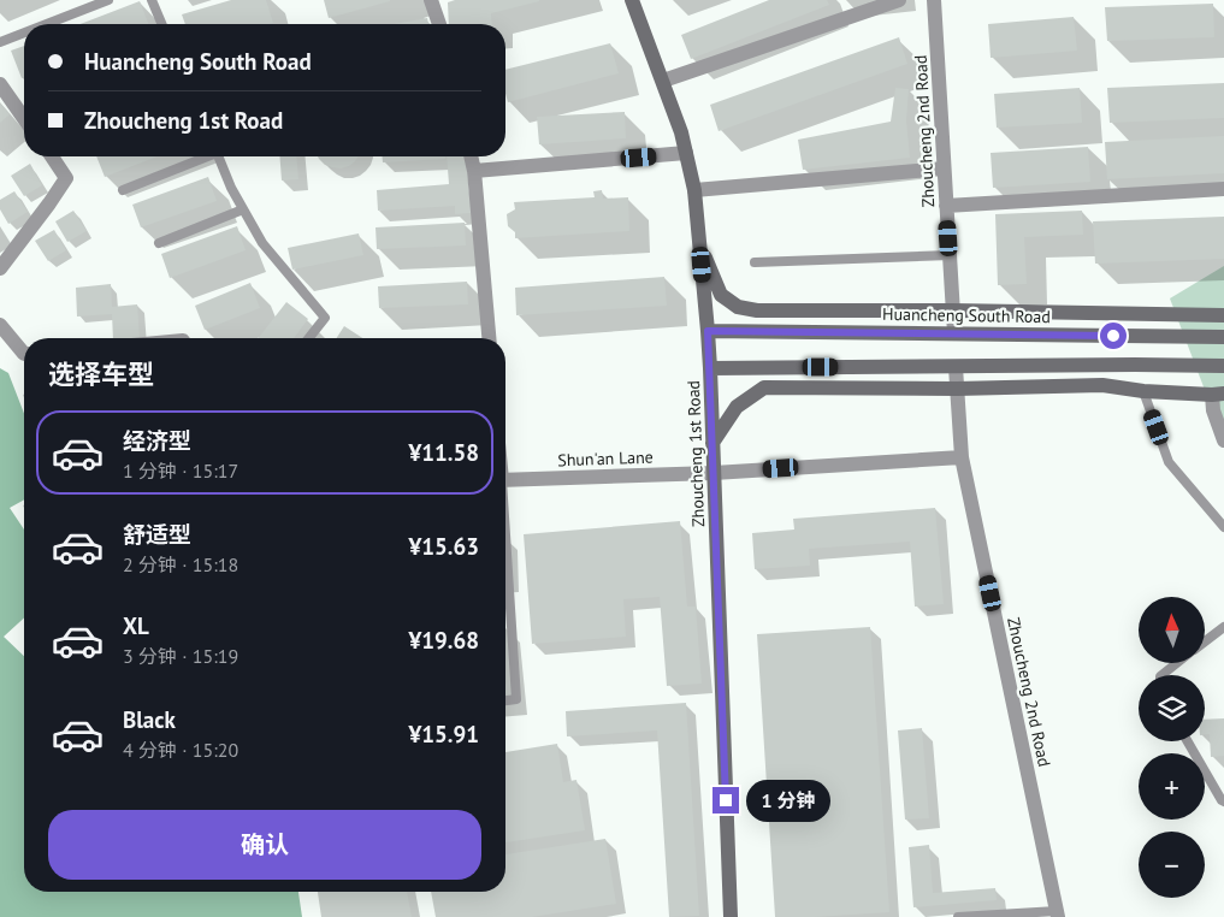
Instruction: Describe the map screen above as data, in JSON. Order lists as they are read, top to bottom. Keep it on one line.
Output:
{"streets":{"street":["Zhoucheng 2nd Road","Huancheng South Road","Zhoucheng 1st Road","Shun'an Lane"]},"crossings":[["Zhoucheng 2nd Road","Huancheng South Road"],["Zhoucheng 2nd Road","Shun'an Lane"],["Huancheng South Road","Zhoucheng 1st Road"],["Zhoucheng 1st Road","Shun'an Lane"]],"north":"top","page":{"banner":["Huancheng South Road","Zhoucheng 1st Road"],"heading":"选择车型","list":[{"name":"经济型","note":"1 分钟 · 15:17","value":"¥11.58"},{"name":"舒适型","note":"2 分钟 · 15:18","value":"¥15.63"},{"name":"XL","note":"3 分钟 · 15:19","value":"¥19.68"},{"name":"Black","note":"4 分钟 · 15:20","value":"¥15.91"}],"map_buttons":["+","−"],"bubble":"1 分钟","buttons":"确认"}}
